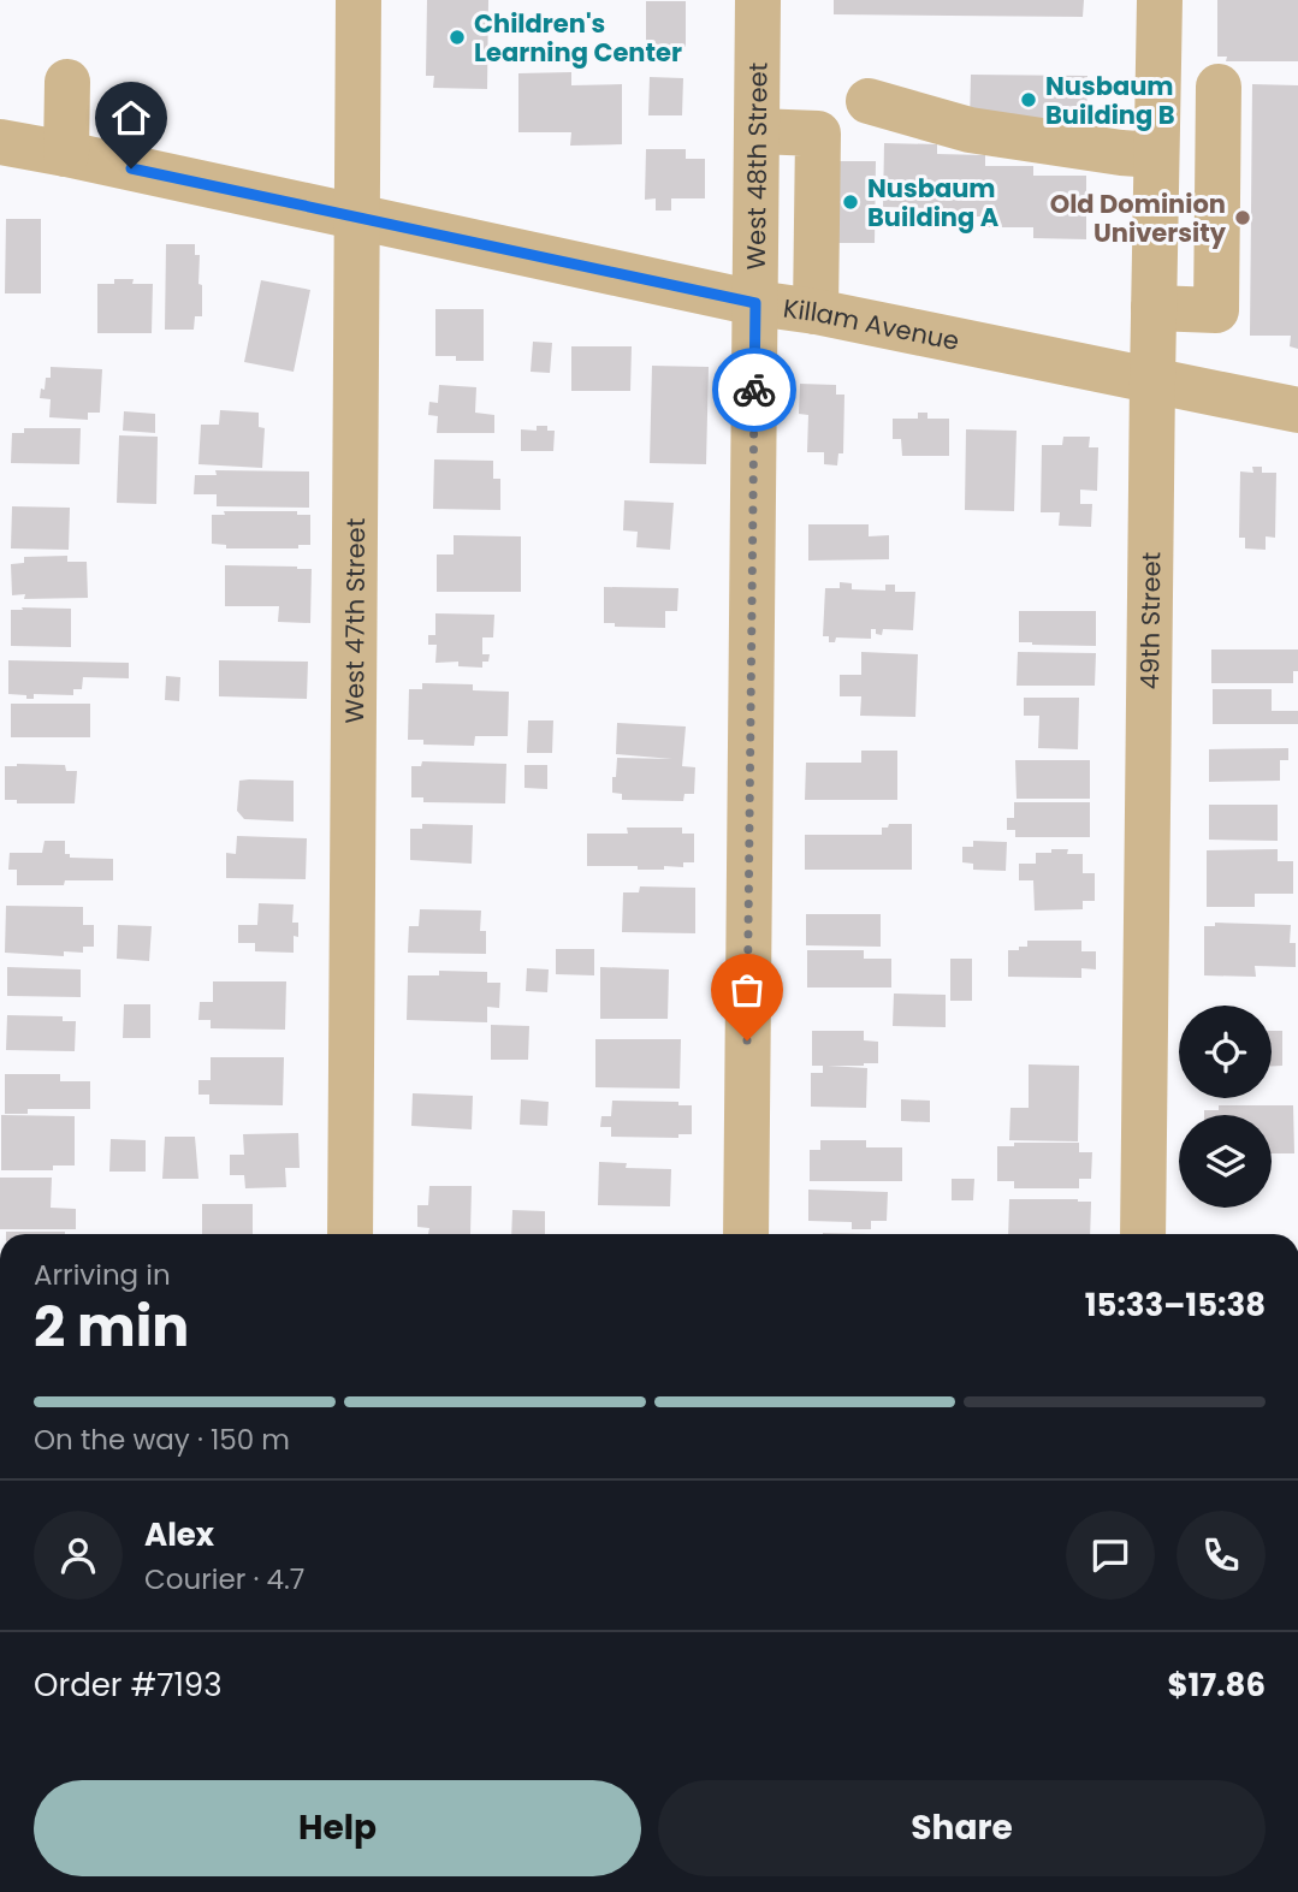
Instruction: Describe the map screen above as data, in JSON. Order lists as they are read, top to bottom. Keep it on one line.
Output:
{"streets":{"street":["West 48th Street","Killam Avenue","West 47th Street","49th Street"]},"crossings":[["West 48th Street","Killam Avenue"],["Killam Avenue","West 47th Street"],["Killam Avenue","49th Street"]],"places":["Children's Learning Center","Nusbaum Building B","Nusbaum Building A","Old Dominion University"],"page":{"heading":["2 min","Arriving in","15:33–15:38"],"panel":["Alex","Courier · 4.7","Order #7193","$17.86"],"bar":"On the way · 150 m","buttons":["Help","Share"]}}
